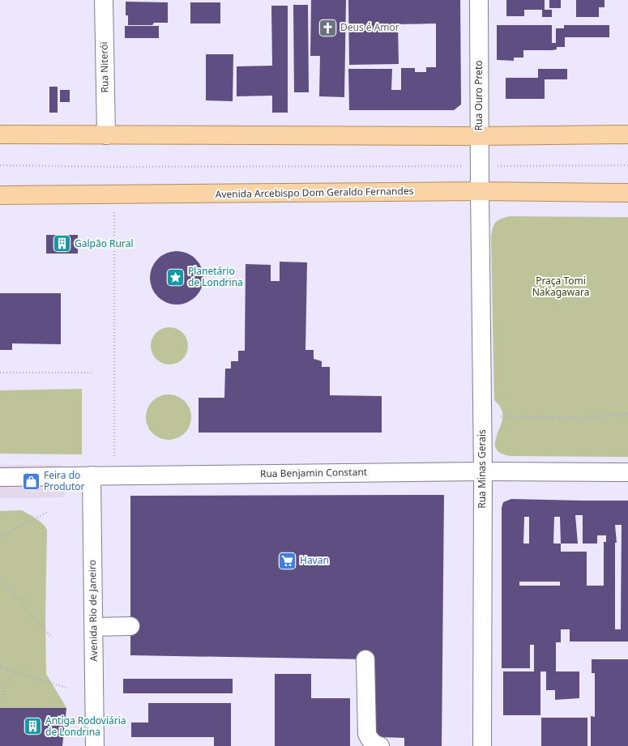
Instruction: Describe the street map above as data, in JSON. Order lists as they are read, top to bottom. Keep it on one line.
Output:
{"streets":{"main road":["Avenida Arcebispo Dom Geraldo Fernandes"],"street":["Rua Niterói","Rua Ouro Preto","Rua Minas Gerais","Rua Benjamin Constant","Avenida Rio de Janeiro"]},"crossings":[["Rua Ouro Preto","Avenida Arcebispo Dom Geraldo Fernandes"],["Rua Ouro Preto","Rua Minas Gerais"],["Avenida Arcebispo Dom Geraldo Fernandes","Rua Minas Gerais"],["Rua Minas Gerais","Rua Benjamin Constant"],["Rua Benjamin Constant","Avenida Rio de Janeiro"]],"parks":["Praça Tomi Nakagawara"],"places":{"church":["Deus é Amor"],"building":["Galpão Rural","Antiga Rodoviária de Londrina"],"place":["Planetário de Londrina"],"shop":["Feira do Produtor"],"supermarket":["Havan"]}}
